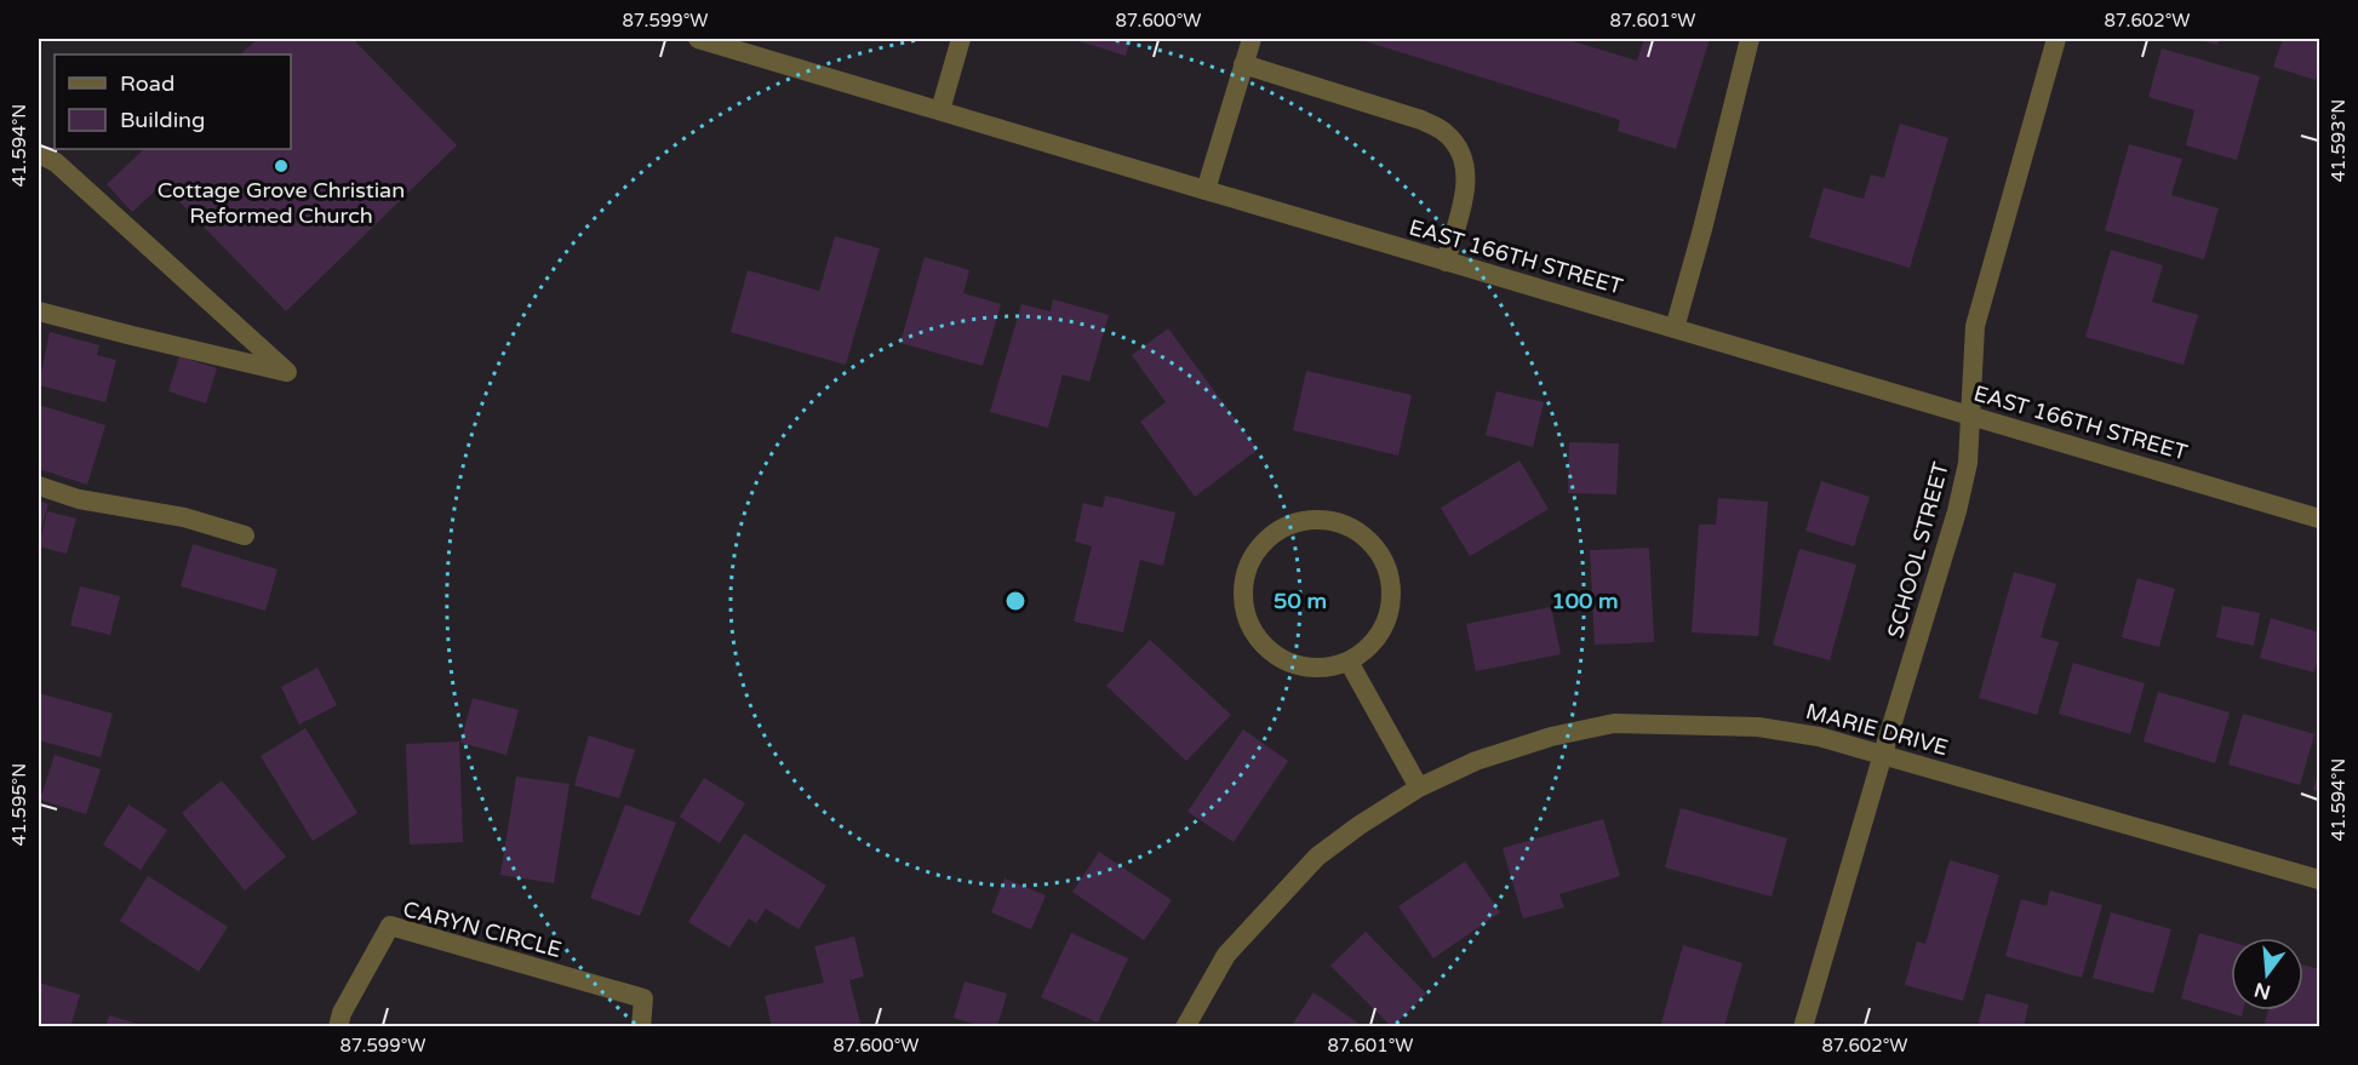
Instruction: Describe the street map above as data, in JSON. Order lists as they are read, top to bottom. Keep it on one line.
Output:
{"streets":{"street":["EAST 166TH STREET","SCHOOL STREET","MARIE DRIVE","CARYN CIRCLE"]},"crossings":[["EAST 166TH STREET","SCHOOL STREET"],["SCHOOL STREET","MARIE DRIVE"]],"places":["Cottage Grove Christian Reformed Church"],"legend":["Road","Building"],"north":"bottom","coordinates":["87.599°W","87.600°W","87.601°W","87.602°W","41.593°N","41.594°N","41.595°N"],"rings":["50 m","100 m"]}
